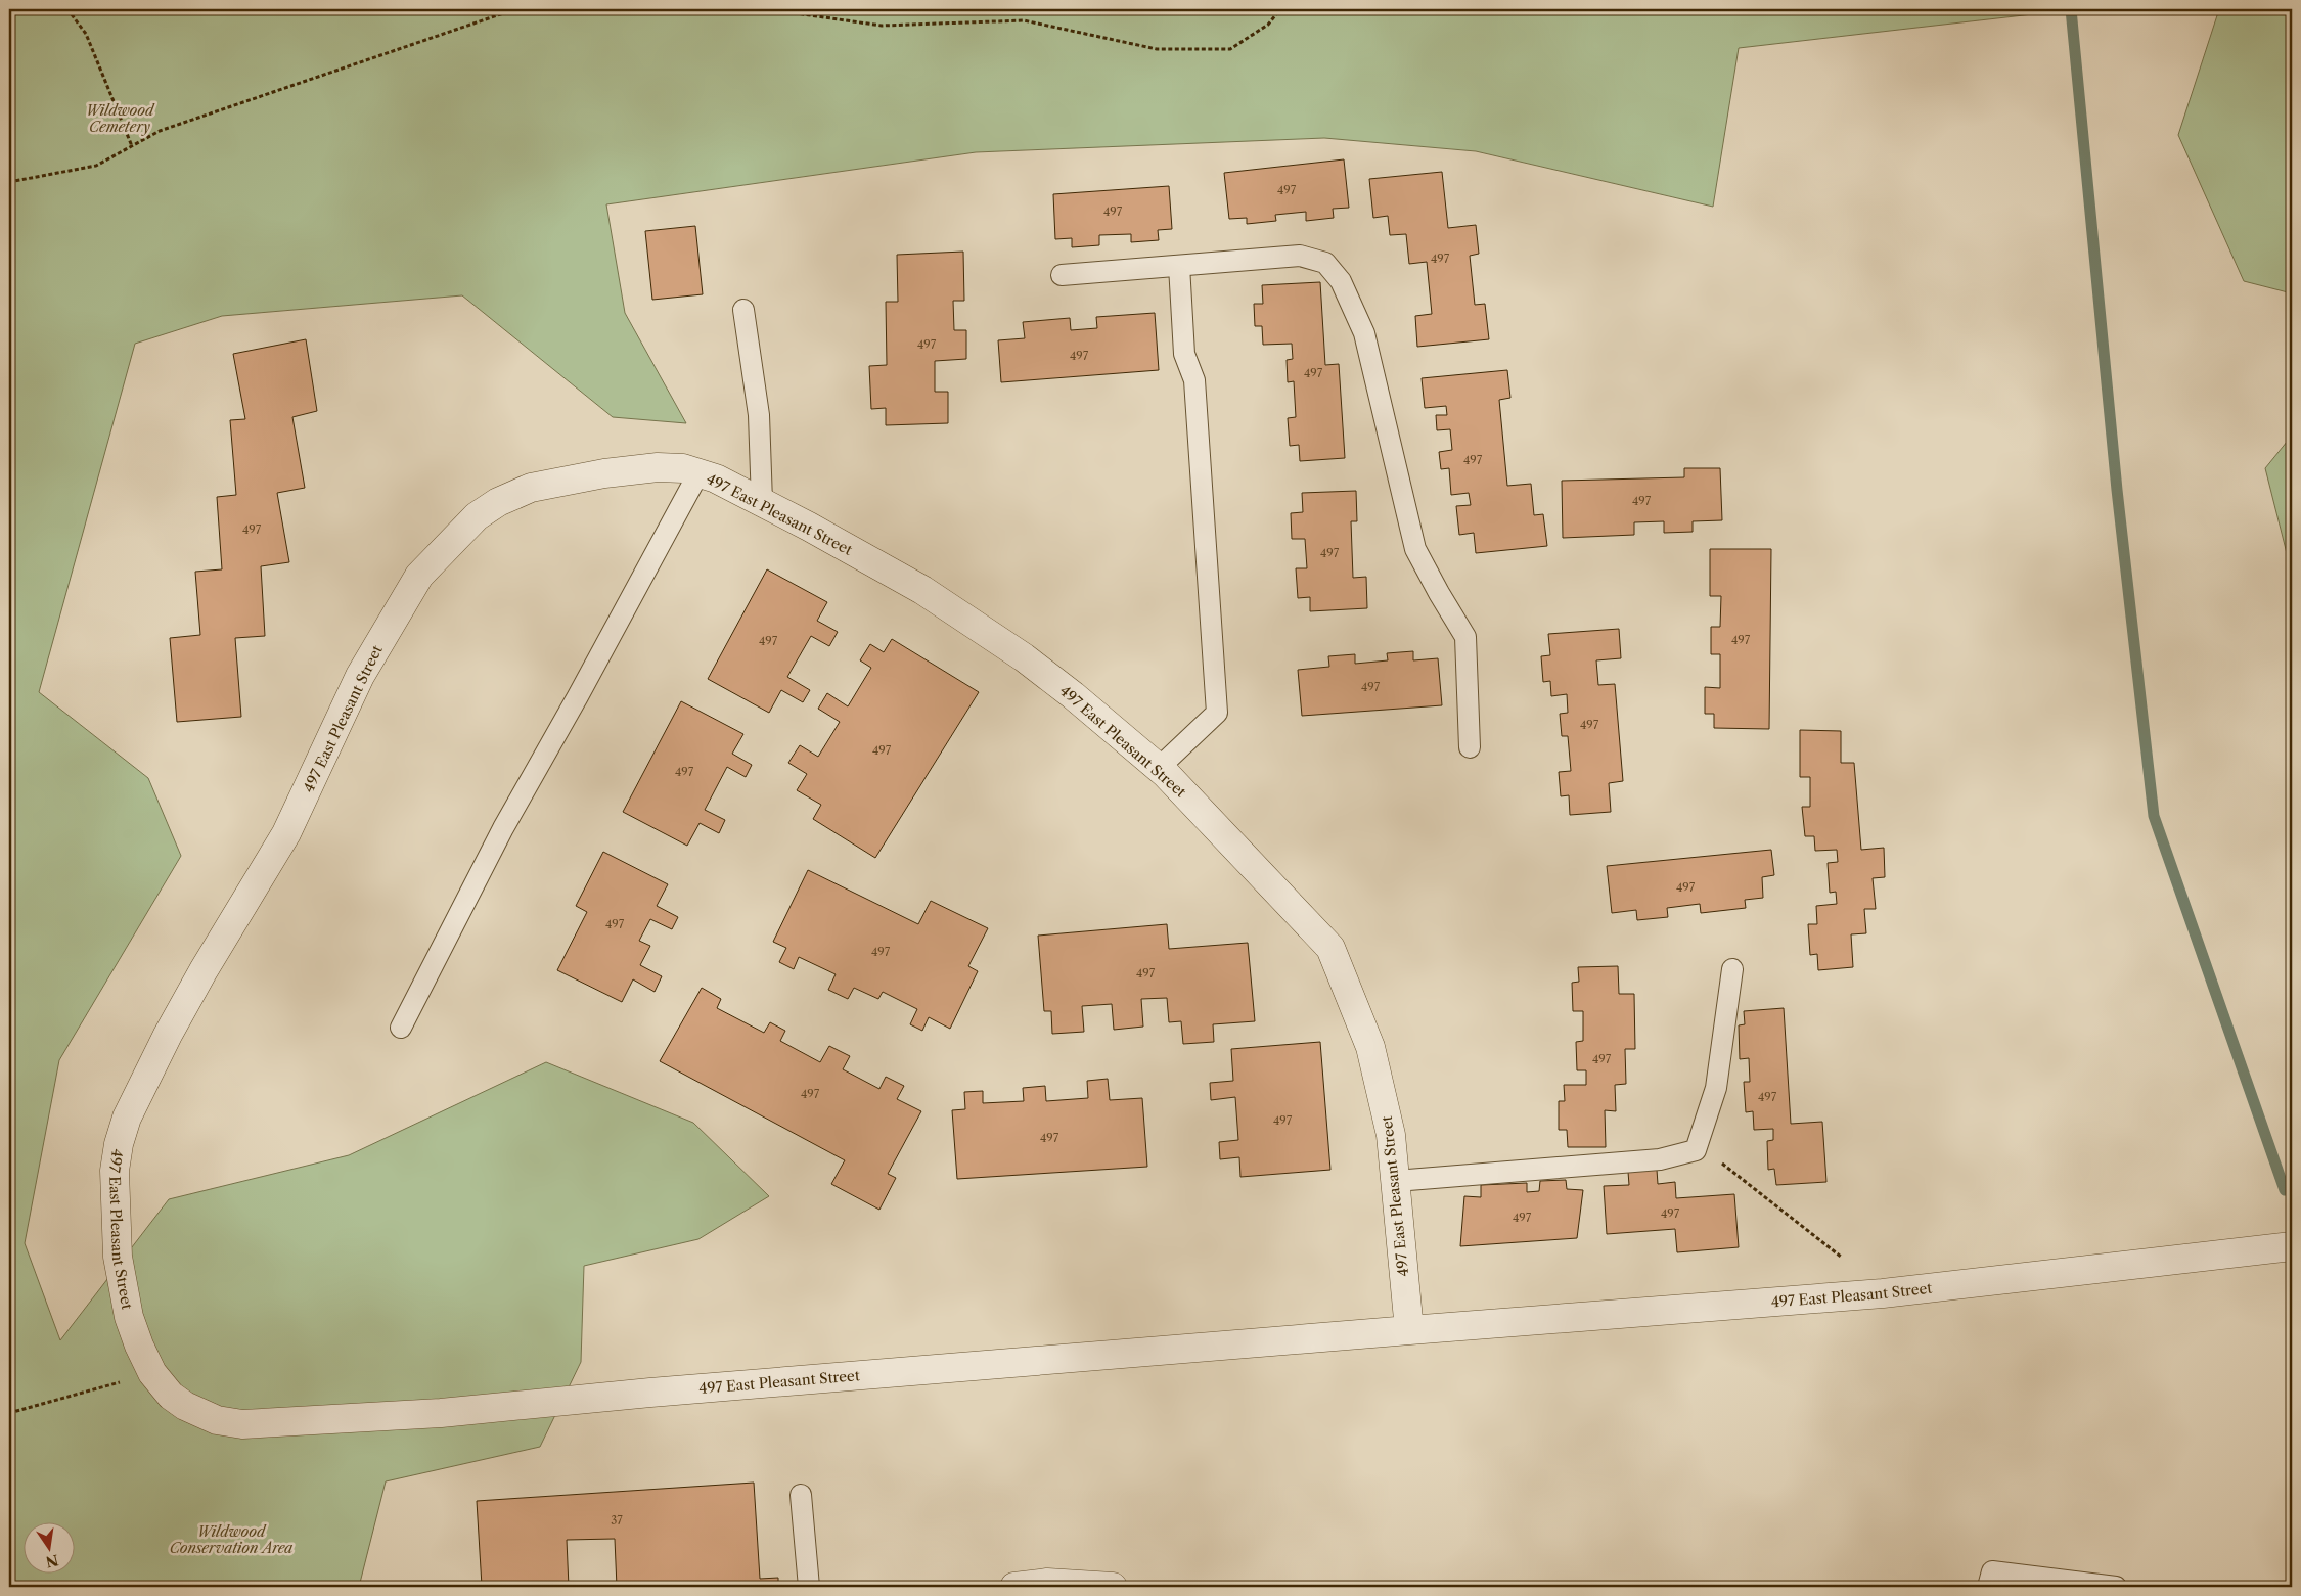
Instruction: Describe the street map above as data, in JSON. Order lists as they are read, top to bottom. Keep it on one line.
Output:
{"streets":{"street":["497 East Pleasant Street"]},"parks":["Wildwood Cemetery","Wildwood Conservation Area"],"house_numbers":["497","497","497","497","497","497","497","497","497","497","497","497","497","497","497","497","497","497","497","497","497","497","497","497","497","497","497","37"],"north":"bottom"}
